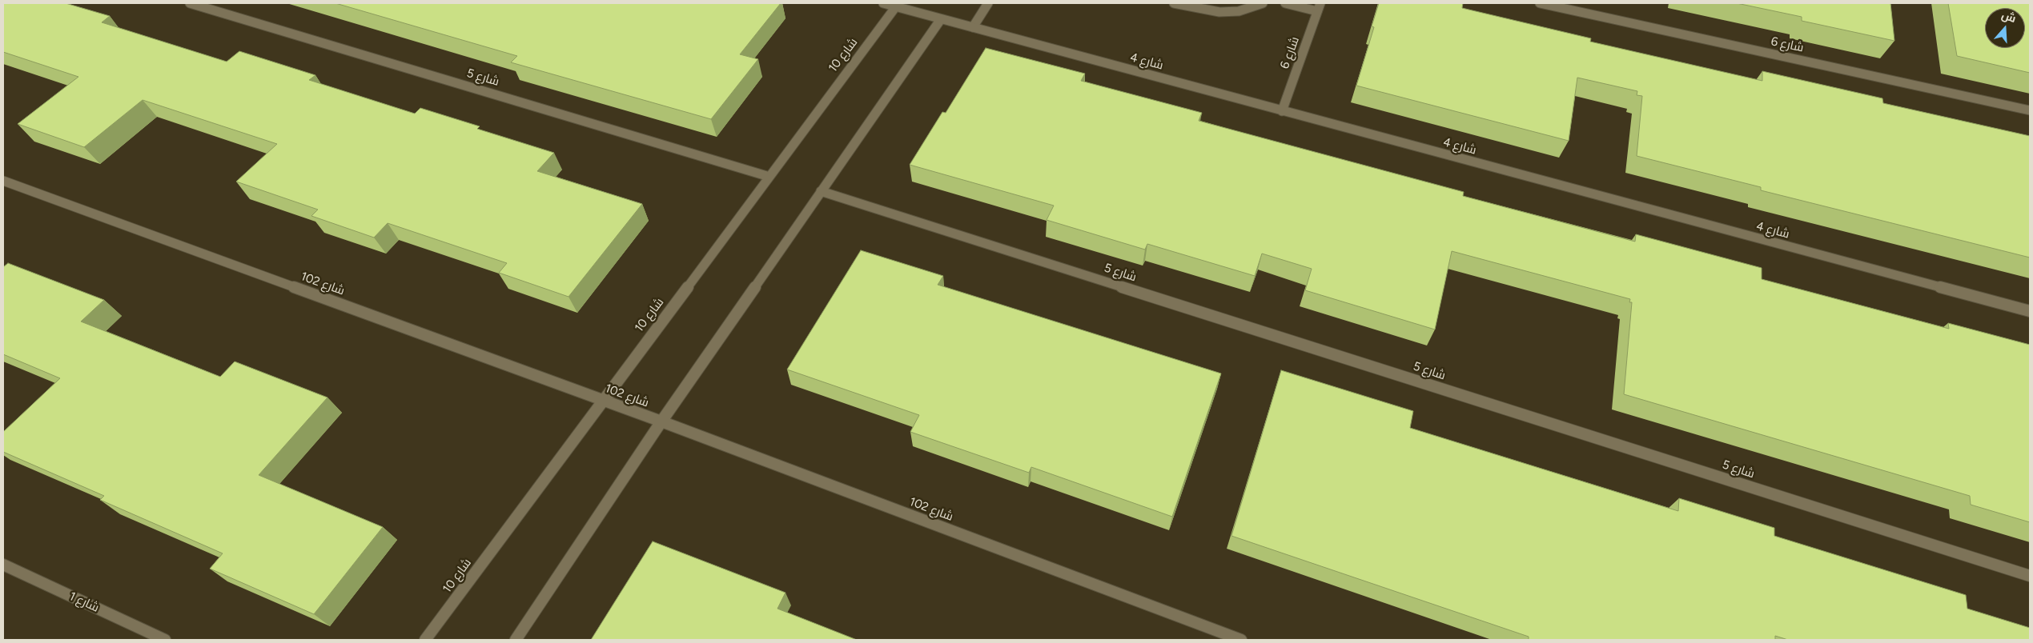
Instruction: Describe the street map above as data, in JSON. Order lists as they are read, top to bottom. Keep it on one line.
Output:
{"streets":{"street":["شارع 6","شارع 10","شارع 4","شارع 5","شارع 102","شارع 1"]},"crossings":[["شارع 6","شارع 4"],["شارع 10","شارع 4"],["شارع 10","شارع 5"],["شارع 10","شارع 102"]],"north":"top"}
